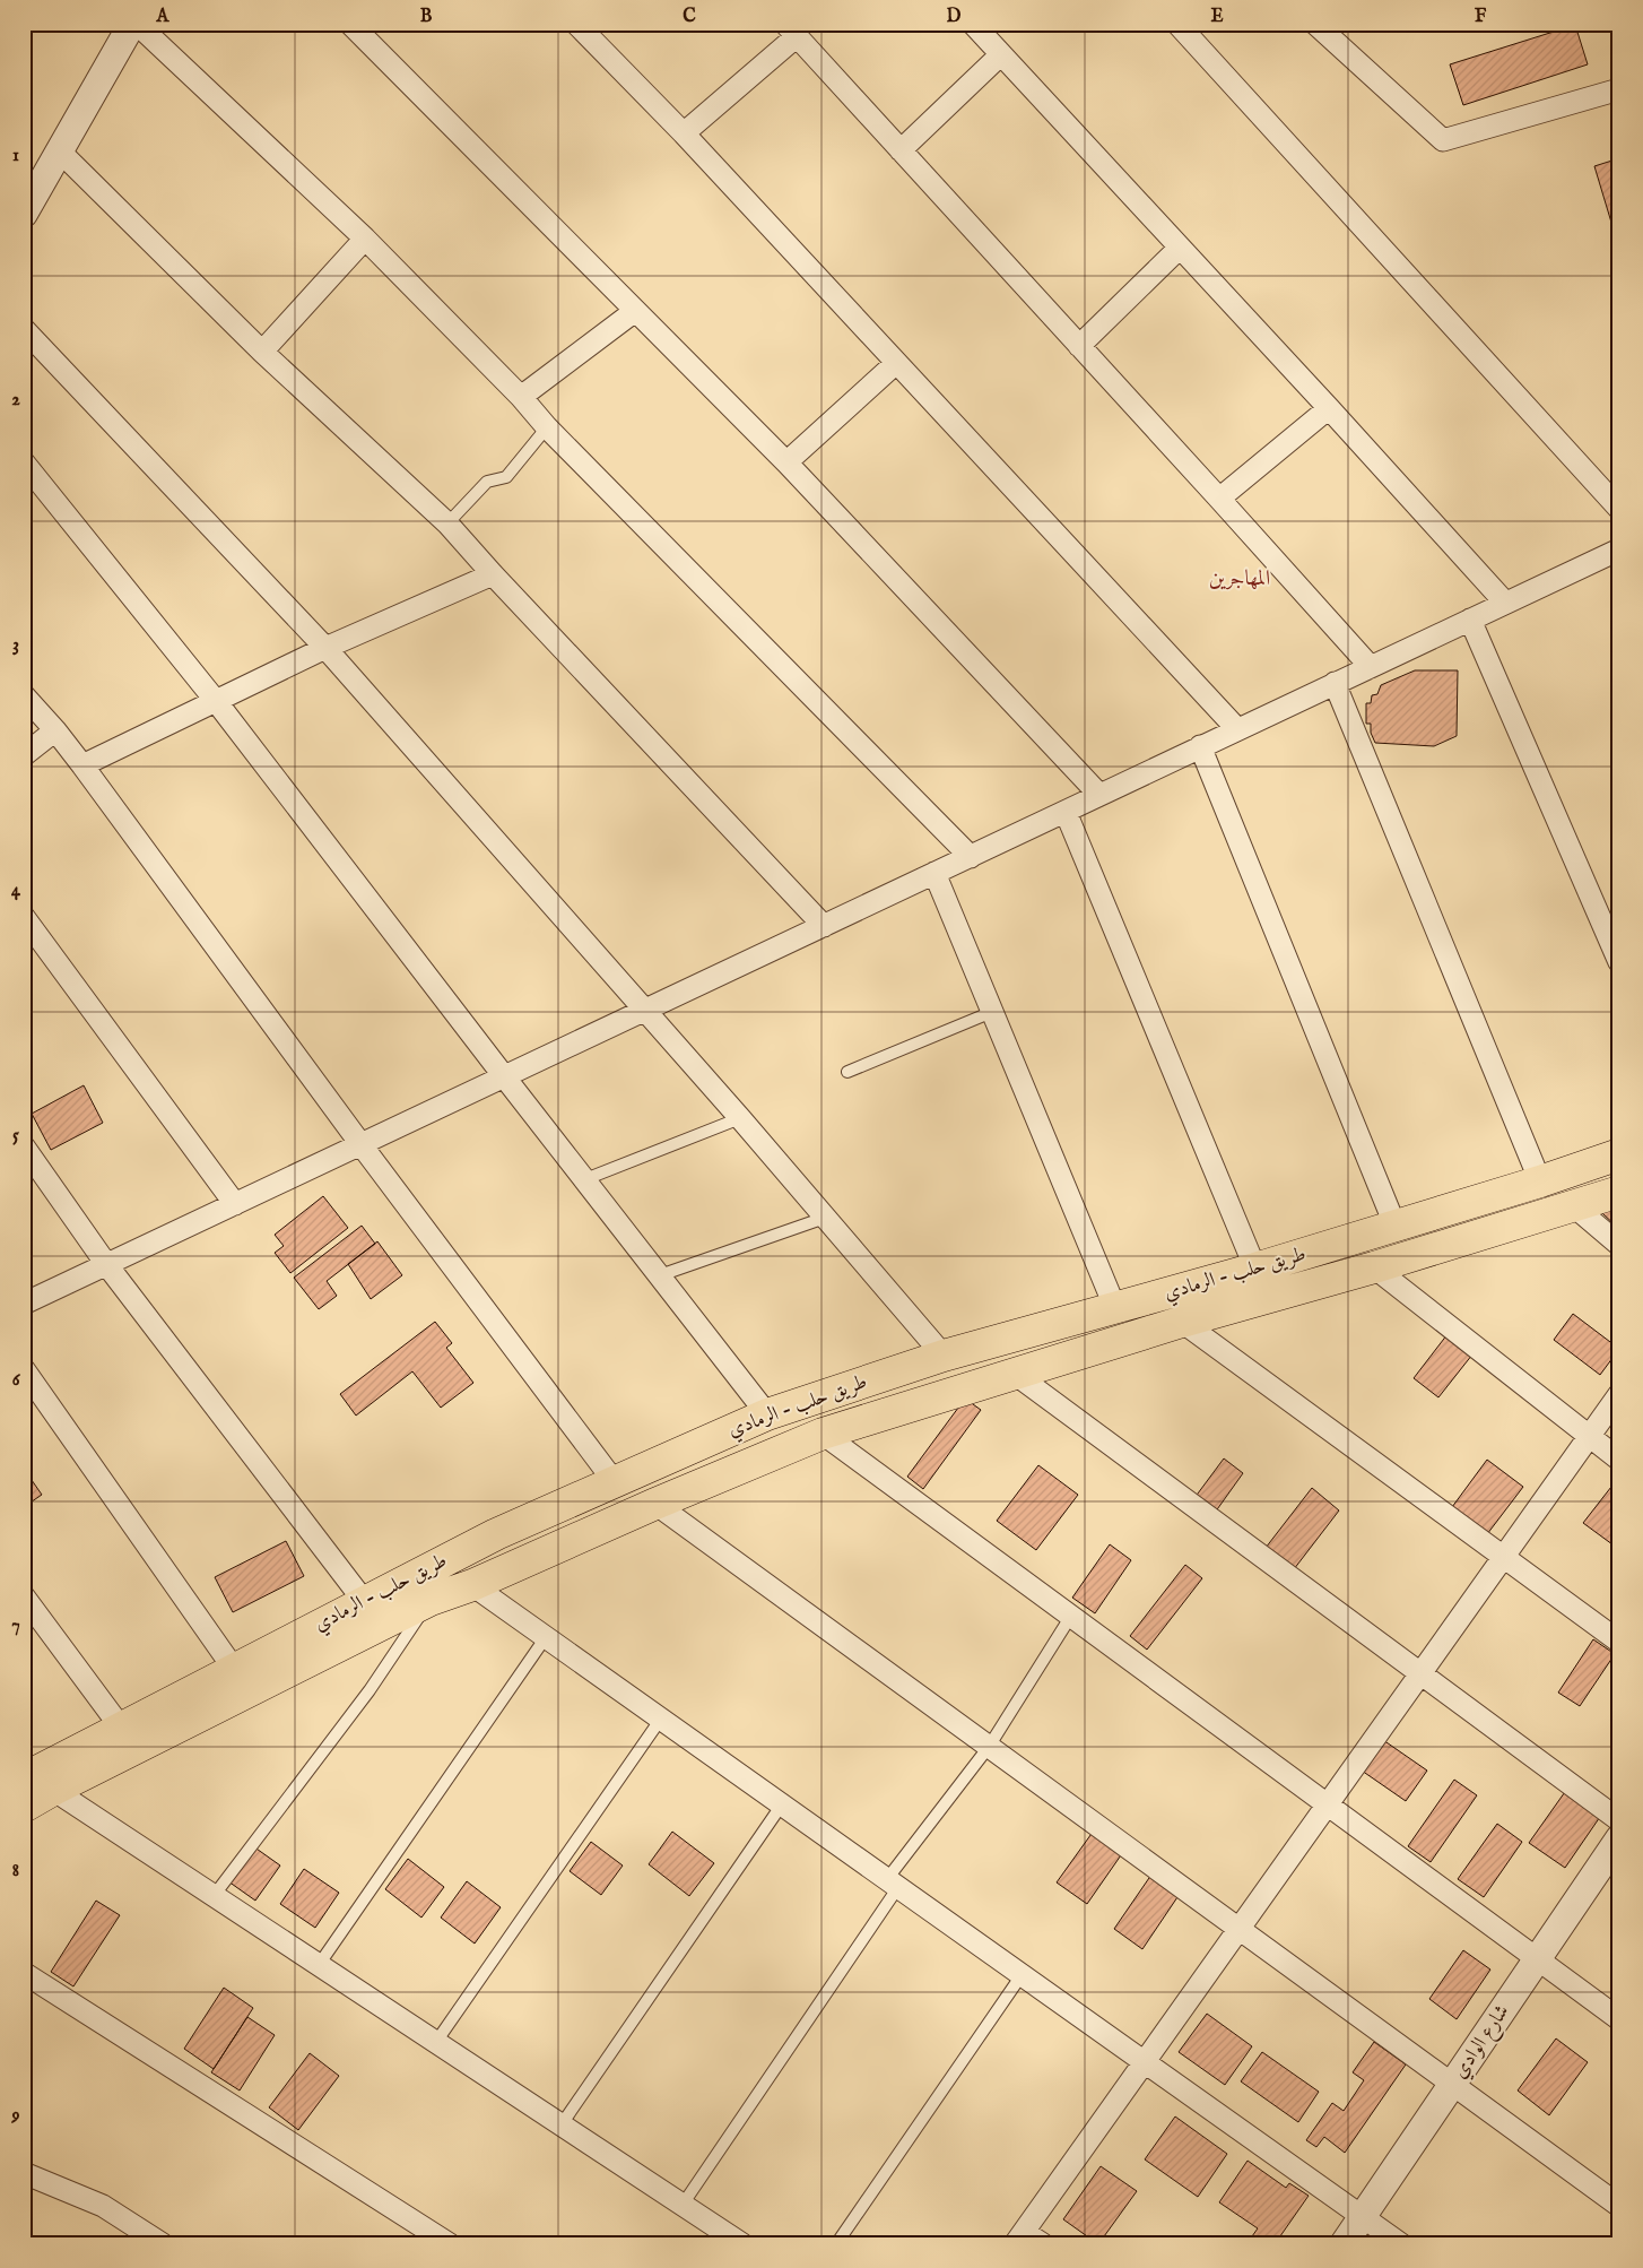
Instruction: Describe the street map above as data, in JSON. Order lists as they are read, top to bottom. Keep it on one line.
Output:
{"streets":{"highway":["طريق حلب - الرمادي"],"street":["شارع الوادي"]},"districts":["المهاجرين"],"grid":{"columns":["A","B","C","D","E","F"],"rows":["1","2","3","4","5","6","7","8","9"]}}
